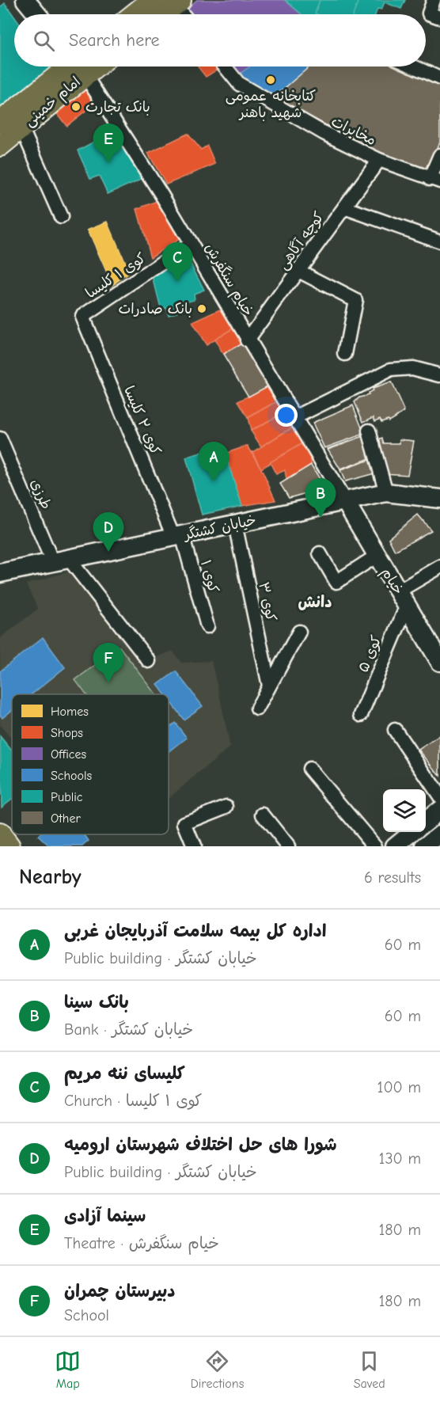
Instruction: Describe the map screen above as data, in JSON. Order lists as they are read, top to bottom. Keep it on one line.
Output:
{"streets":{"main road":["امام خمینی"],"street":["مخابرات","کوچه آگاهی","کوی ۱ کلیسا","خیام سنگفرش","کوی ۲ کلیسا","طرزی","خیابان کشتگر","کوی ۱","خیام","کوی ۳","کوی ۵"]},"crossings":[["مخابرات","کوچه آگاهی"],["کوچه آگاهی","خیام سنگفرش"],["کوی ۱ کلیسا","خیام سنگفرش"],["کوی ۱ کلیسا","کوی ۲ کلیسا"],["خیام سنگفرش","خیابان کشتگر"],["خیام سنگفرش","خیام"],["کوی ۲ کلیسا","خیابان کشتگر"],["کوی ۲ کلیسا","کوی ۱"],["طرزی","خیابان کشتگر"],["خیابان کشتگر","کوی ۱"],["خیابان کشتگر","خیام"],["خیابان کشتگر","کوی ۳"],["خیام","کوی ۵"]],"districts":["دانش"],"places":["کتابخانه عمومی شهید باهنر","بانک تجارت","بانک صادرات"],"legend":["Homes","Shops","Offices","Schools","Public","Other"],"page":{"search":"Search here","pins":["E","C","A","B","D","F"],"heading":["Nearby","6 results"],"list":[{"mark":"A","name":"اداره کل بیمه سلامت آذربایجان غربی","note":"Public building · خیابان کشتگر","value":"60 m"},{"mark":"B","name":"بانک سینا","note":"Bank · خیابان کشتگر","value":"60 m"},{"mark":"C","name":"کلیسای ننه مریم","note":"Church · کوی ۱ کلیسا","value":"100 m"},{"mark":"D","name":"شورا های حل اختلاف شهرستان ارومیه","note":"Public building · خیابان کشتگر","value":"130 m"},{"mark":"E","name":"سینما آزادی","note":"Theatre · خیام سنگفرش","value":"180 m"},{"mark":"F","name":"دبیرستان چمران","note":"School","value":"180 m"}],"nav":["Map","Directions","Saved"]}}
